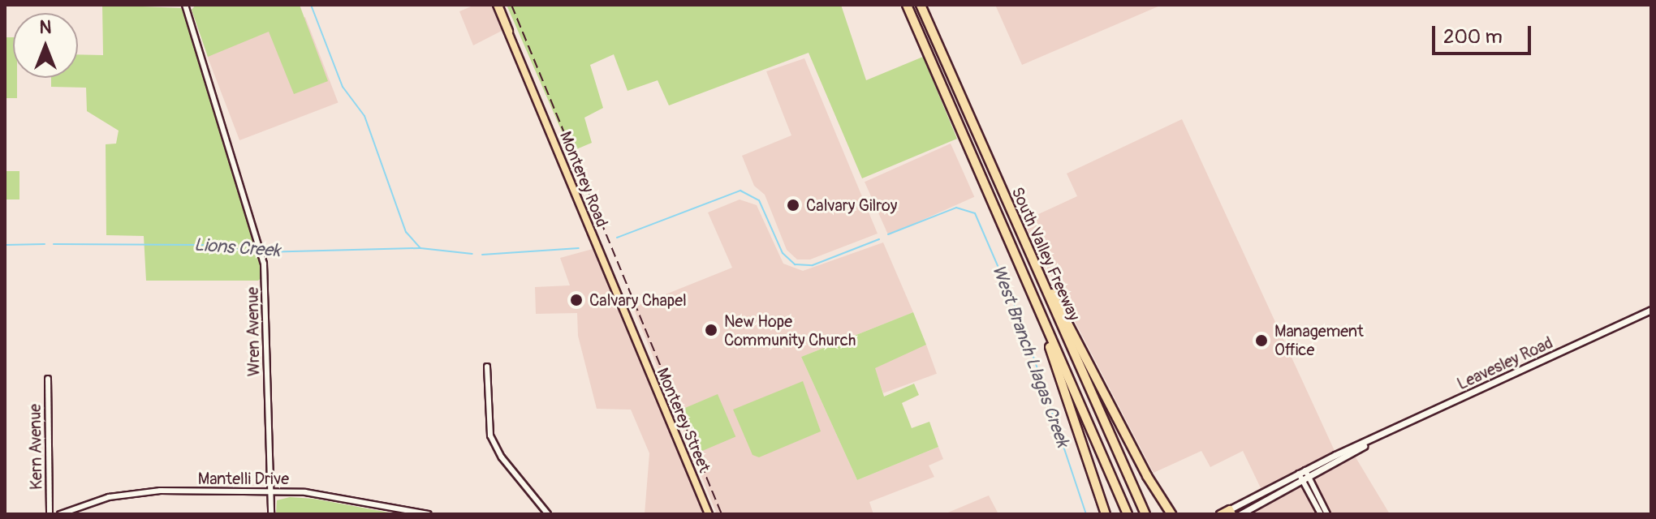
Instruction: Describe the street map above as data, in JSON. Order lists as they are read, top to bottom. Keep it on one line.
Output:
{"streets":{"highway":["South Valley Freeway"],"main road":["Monterey Road","Leavesley Road","Monterey Street"],"street":["Wren Avenue","Kern Avenue","Mantelli Drive"]},"crossings":[["Monterey Road","Monterey Street"],["Wren Avenue","Mantelli Drive"]],"water":["Lions Creek","West Branch Llagas Creek"],"places":["Calvary Gilroy","Calvary Chapel","New Hope Community Church","Management Office"],"scale_bar":"200 m","north":"top"}
